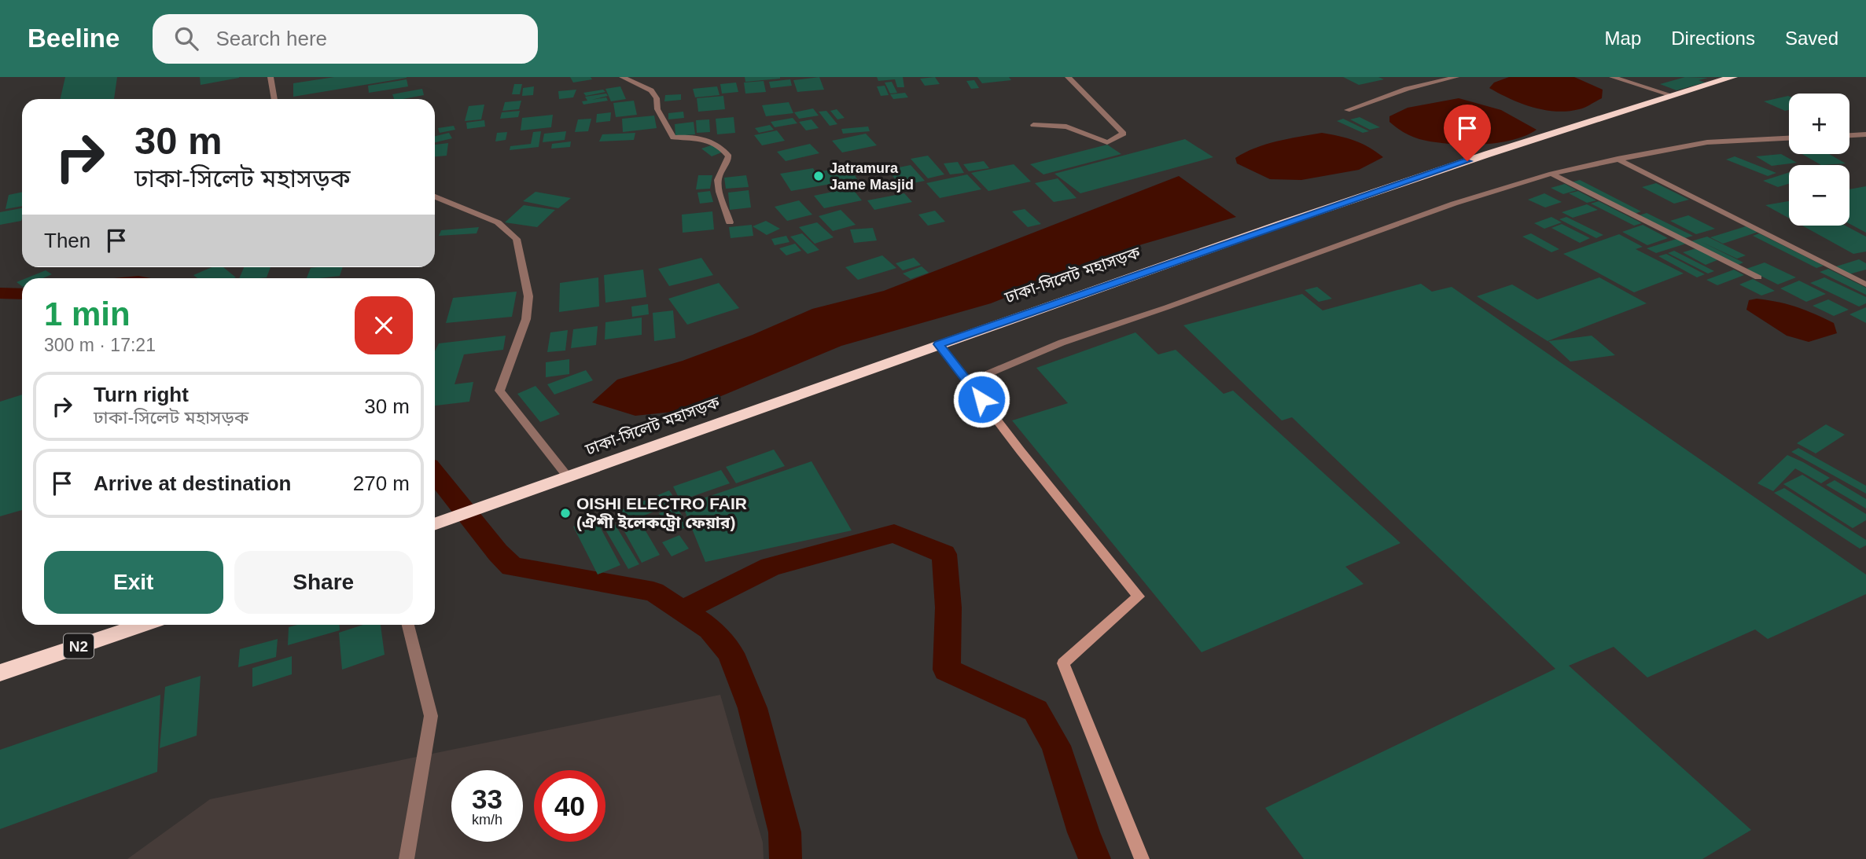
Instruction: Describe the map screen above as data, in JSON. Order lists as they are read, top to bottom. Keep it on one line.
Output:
{"streets":{"highway":["ঢাকা-সিলেট মহাসড়ক","N2"]},"places":["Jatramura Jame Masjid","OISHI ELECTRO FAIR (ঐশী ইলেকট্রো ফেয়ার)"],"page":{"header":"Beeline","search":"Search here","nav":["Map","Directions","Saved"],"map_buttons":["+","−"],"turn":["30 m","ঢাকা-সিলেট মহাসড়ক"],"then":"Then","heading":["1 min","300 m · 17:21"],"list":[{"name":"Turn right","note":"ঢাকা-সিলেট মহাসড়ক","value":"30 m"},{"name":"Arrive at destination","value":"270 m"}],"buttons":["Exit","Share"],"speed":"33 km/h","limit":"40"}}
